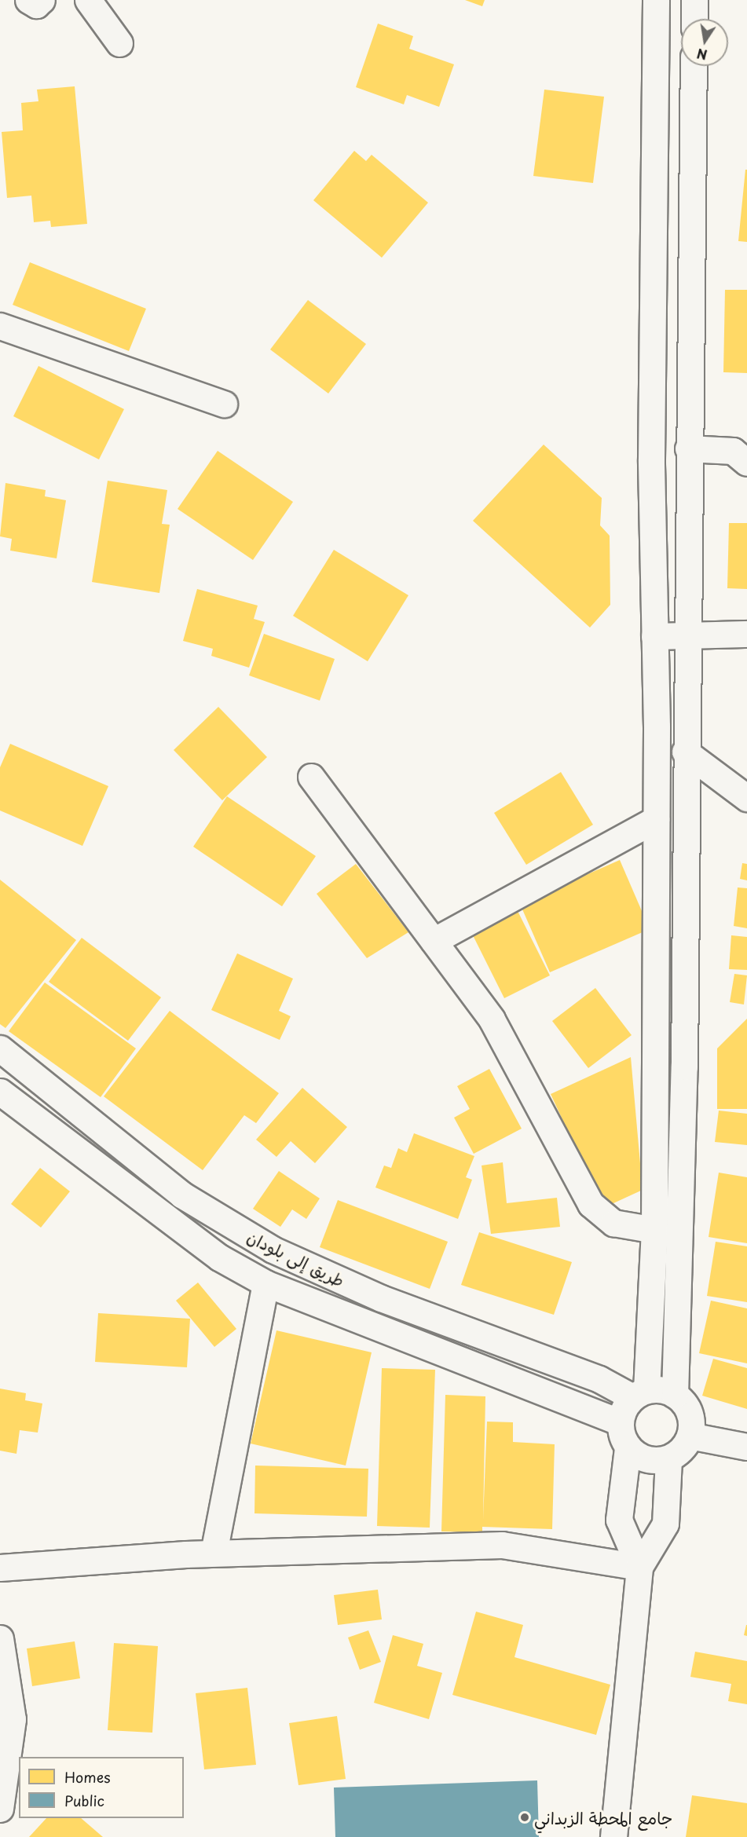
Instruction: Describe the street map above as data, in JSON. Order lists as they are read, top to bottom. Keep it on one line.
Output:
{"streets":{"main road":["طريق إلى بلودان"]},"places":["جامع المحطة الزبداني"],"legend":["Homes","Public"],"north":"bottom"}
